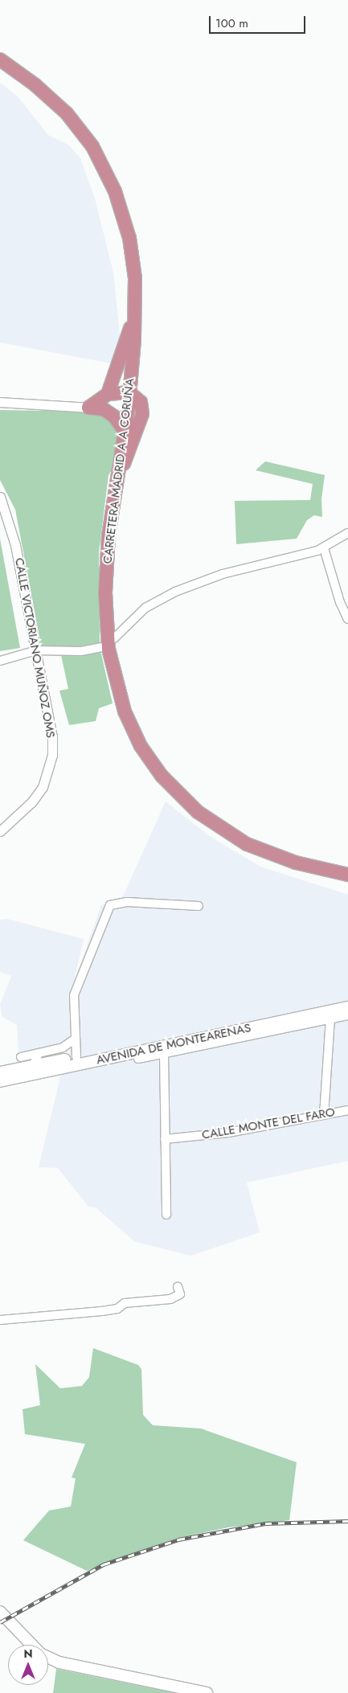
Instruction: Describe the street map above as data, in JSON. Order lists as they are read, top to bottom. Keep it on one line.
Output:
{"streets":{"highway":["CARRETERA MADRID A A CORUÑA"],"main road":["AVENIDA DE MONTEARENAS"],"street":["CALLE VICTORIANO MUÑOZ OMS","CALLE MONTE DEL FARO"]},"scale_bar":"100 m","north":"top"}
